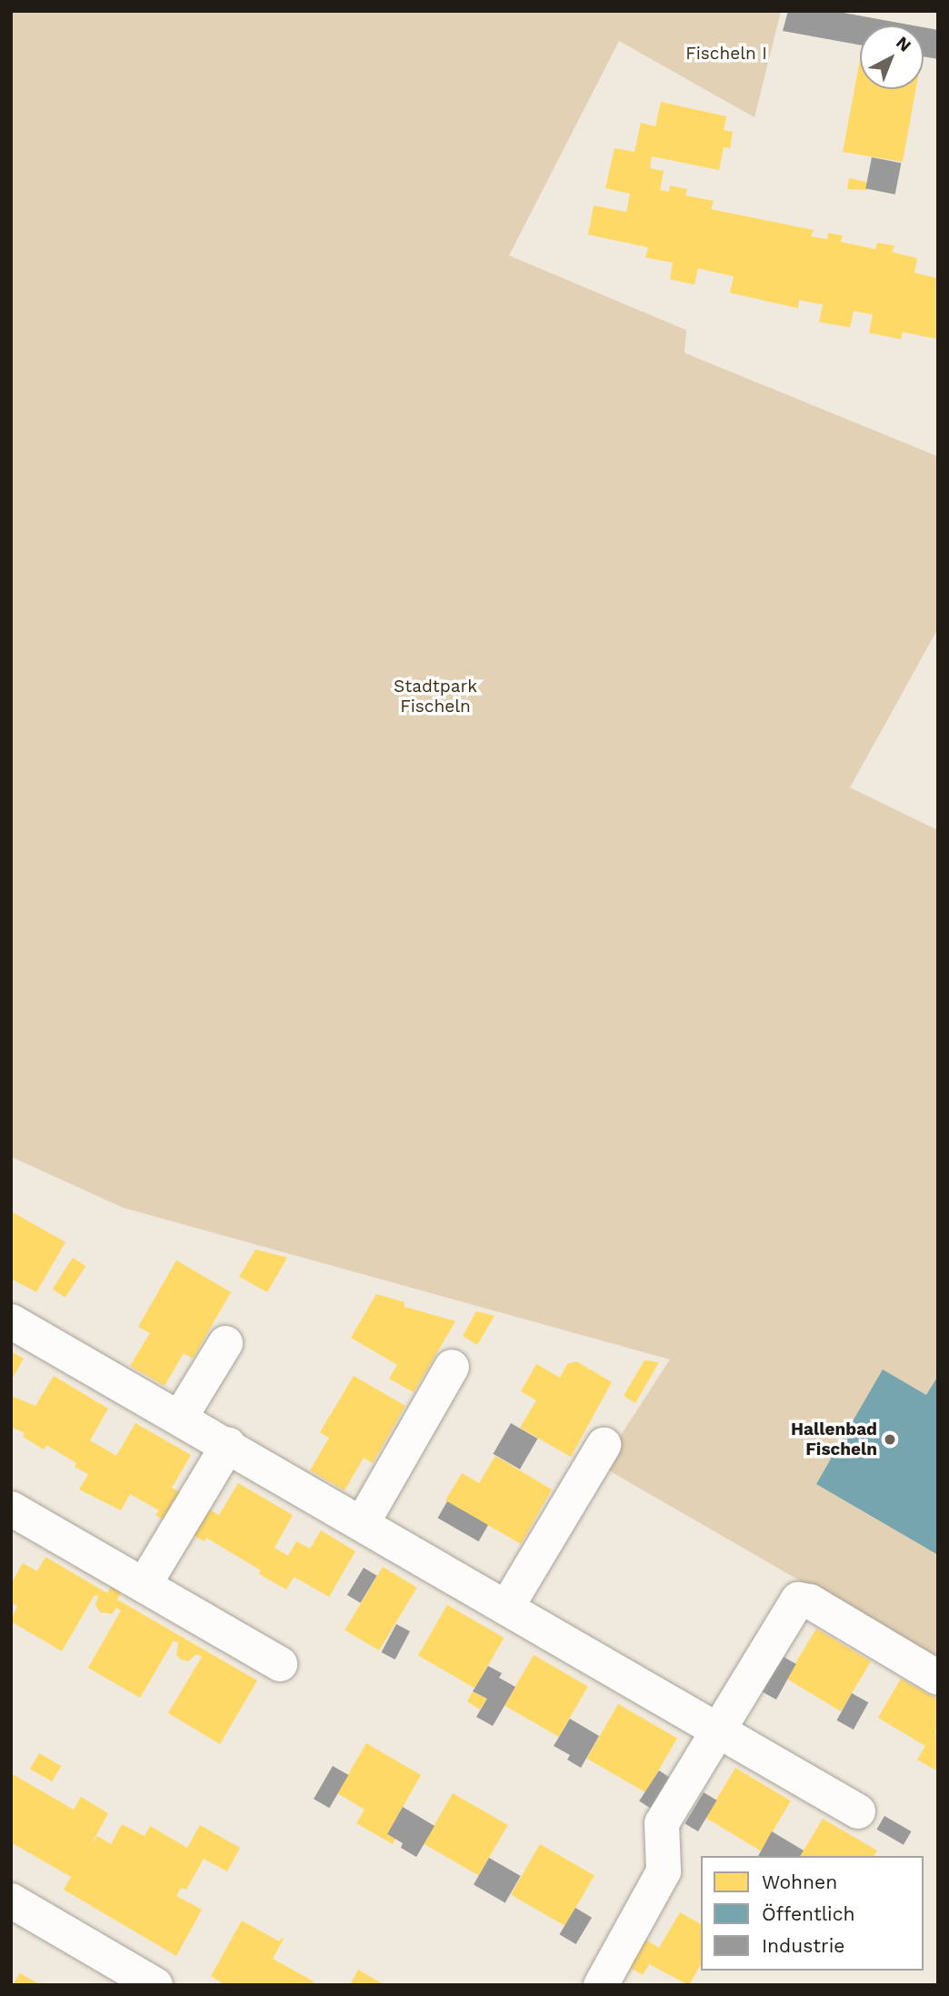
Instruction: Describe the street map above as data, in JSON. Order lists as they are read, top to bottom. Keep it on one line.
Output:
{"parks":["Fischeln I","Stadtpark Fischeln"],"places":["Hallenbad Fischeln"],"legend":["Wohnen","Öffentlich","Industrie"],"north":"top right"}
